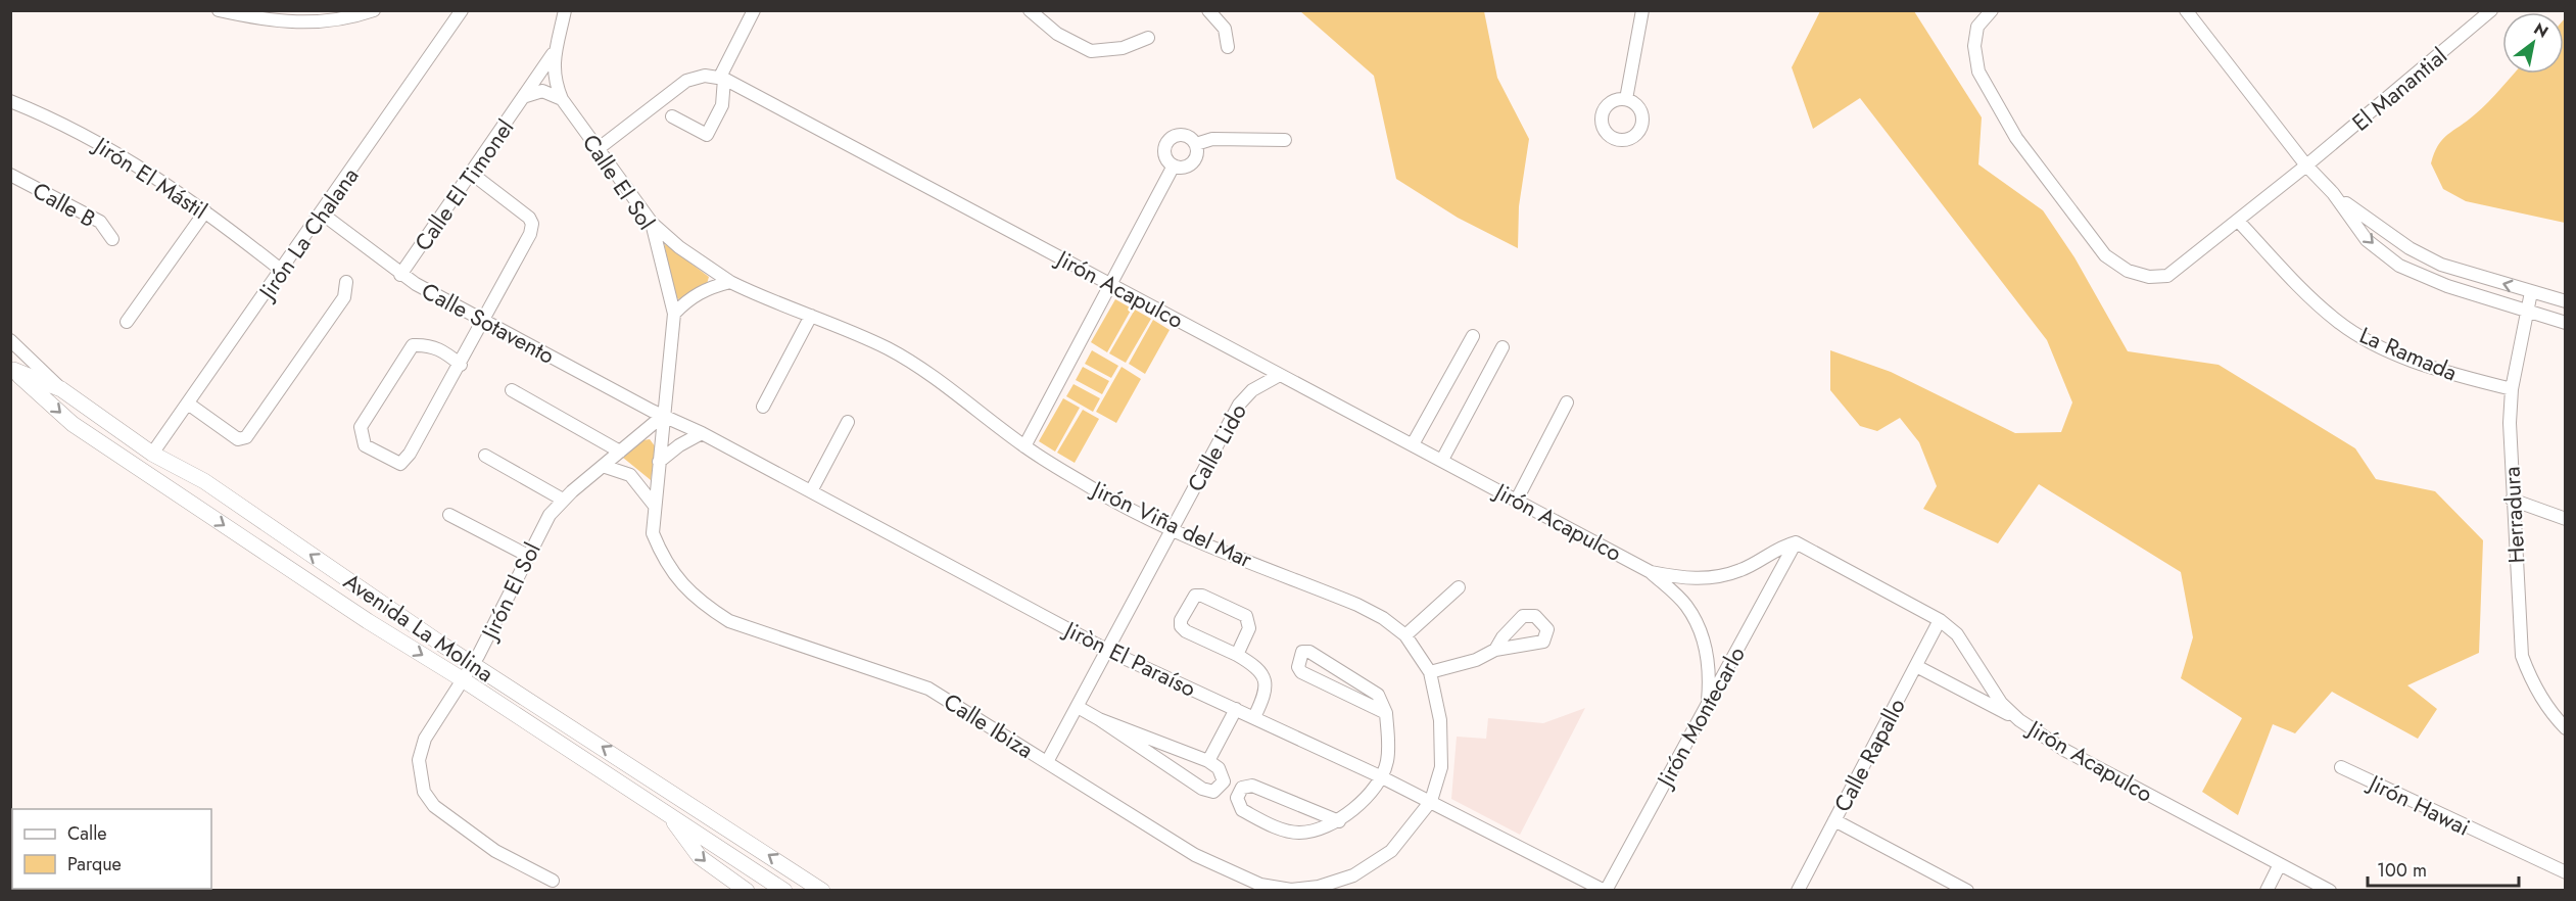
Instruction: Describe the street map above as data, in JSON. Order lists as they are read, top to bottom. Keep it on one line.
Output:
{"streets":{"main road":["Avenida La Molina"],"street":["El Manantial","Jirón El Mástil","Calle El Sol","Calle El Timonel","Calle B","Jirón La Chalana","Jirón Acapulco","Calle Sotavento","La Ramada","Calle Lido","Herradura","Jirón Viña del Mar","Jirón El Sol","Jiròn El Paraíso","Jirón Montecarlo","Calle Ibiza","Calle Rapallo","Jirón Hawai"]},"crossings":[["El Manantial","La Ramada"],["Jirón El Mástil","Jirón La Chalana"],["Calle El Sol","Calle El Timonel"],["Calle El Sol","Calle Sotavento"],["Calle El Sol","Jirón Viña del Mar"],["Calle El Sol","Jirón El Sol"],["Calle El Sol","Jiròn El Paraíso"],["Calle El Sol","Calle Ibiza"],["Calle El Timonel","Calle Sotavento"],["Jirón La Chalana","Calle Sotavento"],["Jirón La Chalana","Avenida La Molina"],["Jirón Acapulco","Calle Lido"],["Jirón Acapulco","Jirón Montecarlo"],["Jirón Acapulco","Calle Rapallo"],["Calle Sotavento","Jirón El Sol"],["Calle Sotavento","Jiròn El Paraíso"],["Calle Sotavento","Calle Ibiza"],["La Ramada","Herradura"],["Calle Lido","Jirón Viña del Mar"],["Calle Lido","Jiròn El Paraíso"],["Calle Lido","Calle Ibiza"],["Jirón Viña del Mar","Jiròn El Paraíso"],["Jirón Viña del Mar","Calle Ibiza"],["Jirón El Sol","Avenida La Molina"],["Jirón El Sol","Jiròn El Paraíso"],["Jirón El Sol","Calle Ibiza"],["Jiròn El Paraíso","Jirón Montecarlo"],["Jiròn El Paraíso","Calle Ibiza"]],"legend":["Calle","Parque"],"scale_bar":"100 m","north":"top right"}
